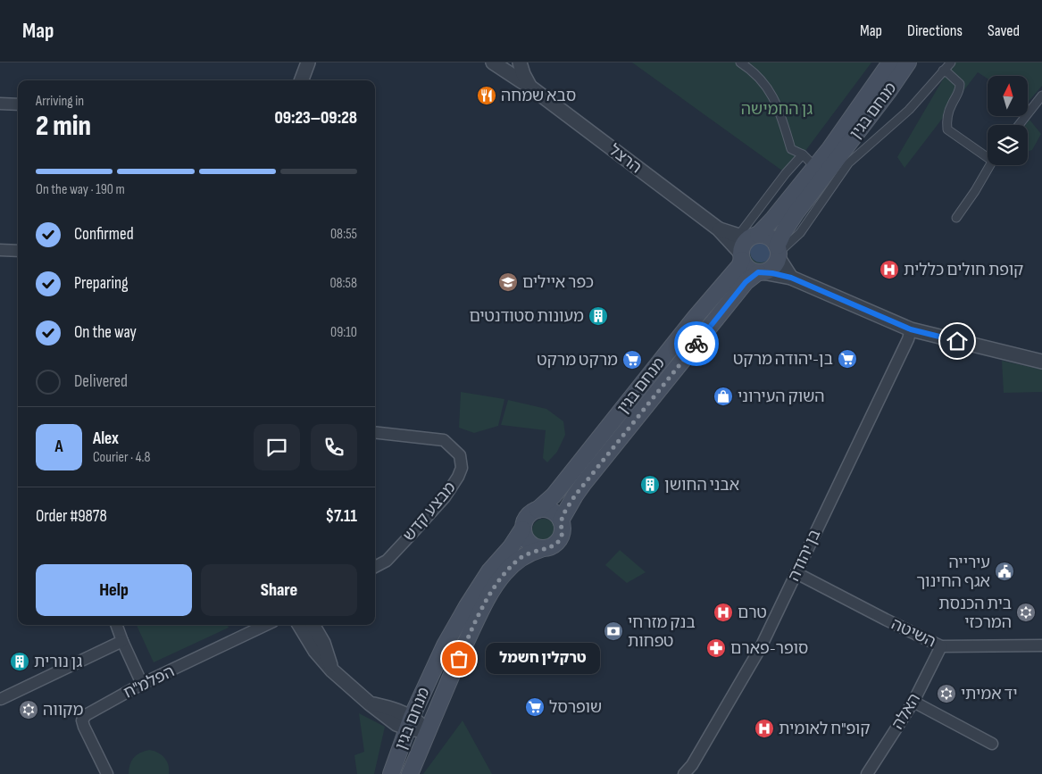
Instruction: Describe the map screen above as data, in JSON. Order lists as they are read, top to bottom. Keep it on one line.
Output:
{"streets":{"main road":["מנחם בגין"],"street":["הרצל","מבצע קדש","בן יהודה","השיטה","הפלמ\"ח","האלה"]},"crossings":[["מנחם בגין","הרצל"],["בן יהודה","השיטה"],["השיטה","האלה"]],"parks":["גן החמישה"],"places":{"restaurant":["סבא שמחה"],"hospital":["קופת חולים כללית","טרם","קופ\"ח לאומית"],"school or university":["כפר איילים"],"building":["מעונות סטודנטים","אבני החושן","גן נורית"],"supermarket":["בן-יהודה מרקט","מרקט מרקט","שופרסל"],"shop":["השוק העירוני"],"public building":["עירייה אגף החינוך"],"synagogue":["בית הכנסת המרכזי","יד אמיתי","מקווה"],"bank":["בנק מזרחי טפחות"],"pharmacy":["סופר-פארם"],"other":["טרקלין חשמל"]},"north":"top","page":{"header":"Map","nav":["Map","Directions","Saved"],"heading":["2 min","Arriving in","09:23–09:28"],"panel":["Alex","Courier · 4.8","Order #9878","$7.11"],"bar":"On the way · 190 m","list":[["Confirmed","08:55"],["Preparing","08:58"],["On the way","09:10"],"Delivered"],"round":"A","buttons":["Help","Share"],"bubble":"טרקלין חשמל"}}
